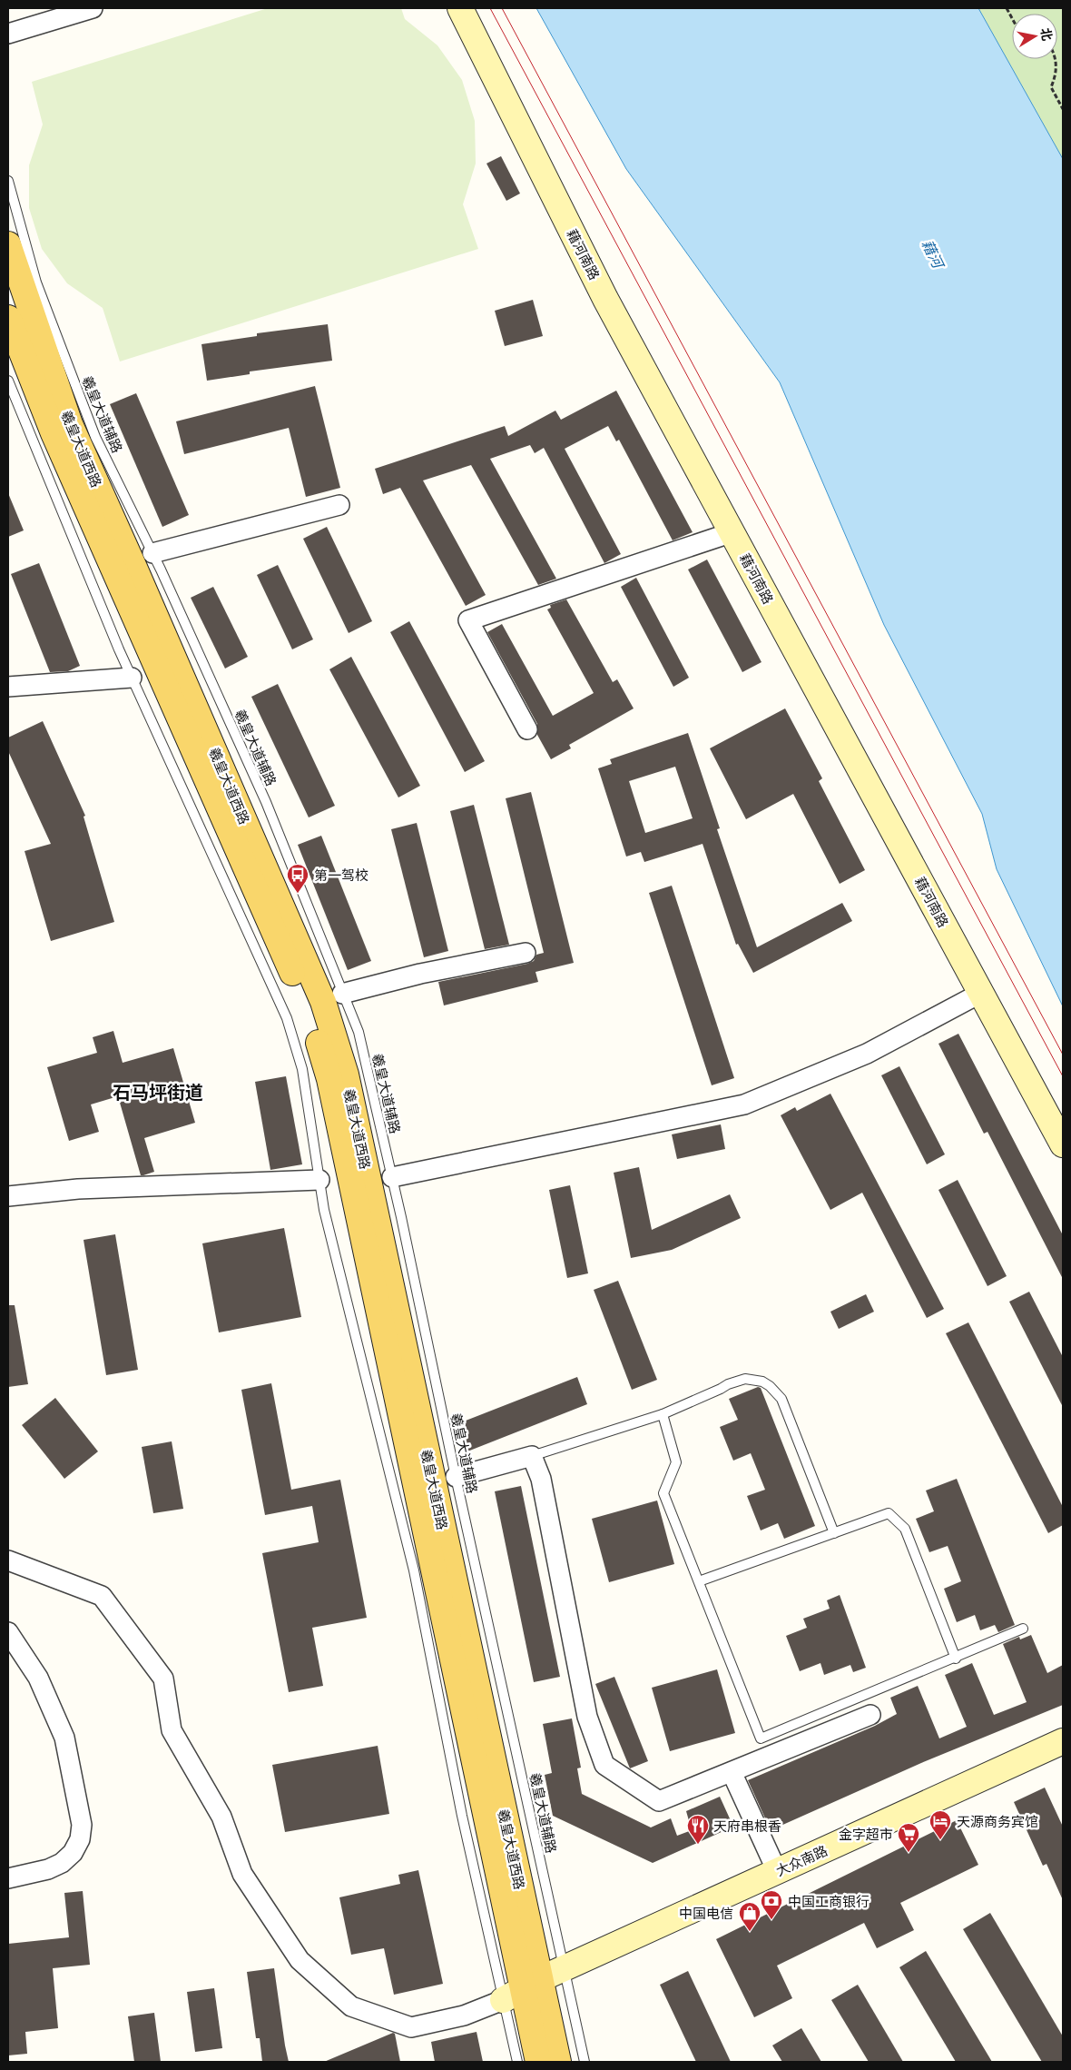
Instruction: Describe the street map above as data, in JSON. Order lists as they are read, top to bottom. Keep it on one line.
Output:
{"streets":{"main road":["藉河南路","羲皇大道西路","大众南路"],"lane":["羲皇大道辅路"]},"crossings":[["羲皇大道辅路","大众南路"],["羲皇大道西路","大众南路"]],"districts":["石马坪街道"],"water":["藉河"],"places":{"bus stop":["第一驾校"],"hotel":["天源商务宾馆"],"restaurant":["天府串根香"],"supermarket":["金字超市"],"bank":["中国工商银行"],"shop":["中国电信"]},"north":"right"}
